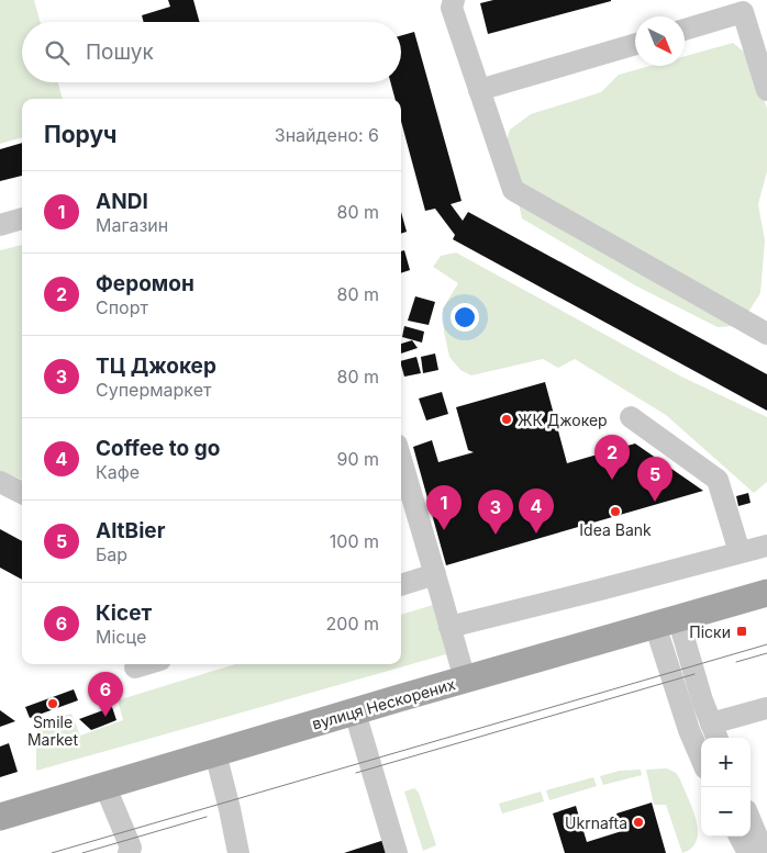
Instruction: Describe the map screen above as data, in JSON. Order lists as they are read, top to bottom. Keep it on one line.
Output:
{"streets":{"main road":["вулиця Нескорених"]},"places":{"other":["ЖК Джокер","Idea Bank","Smile Market","Ukrnafta"],"transit":["Піски"]},"north":"bottom right","page":{"search":"Пошук","heading":["Поруч","Знайдено: 6"],"list":[{"mark":"1","name":"ANDI","note":"Магазин","value":"80 m"},{"mark":"2","name":"Феромон","note":"Спорт","value":"80 m"},{"mark":"3","name":"ТЦ Джокер","note":"Супермаркет","value":"80 m"},{"mark":"4","name":"Coffee to go","note":"Кафе","value":"90 m"},{"mark":"5","name":"AltBier","note":"Бар","value":"100 m"},{"mark":"6","name":"Кісет","note":"Місце","value":"200 m"}],"pins":["2","5","1","4","3","6"],"map_buttons":["+","−"]}}
